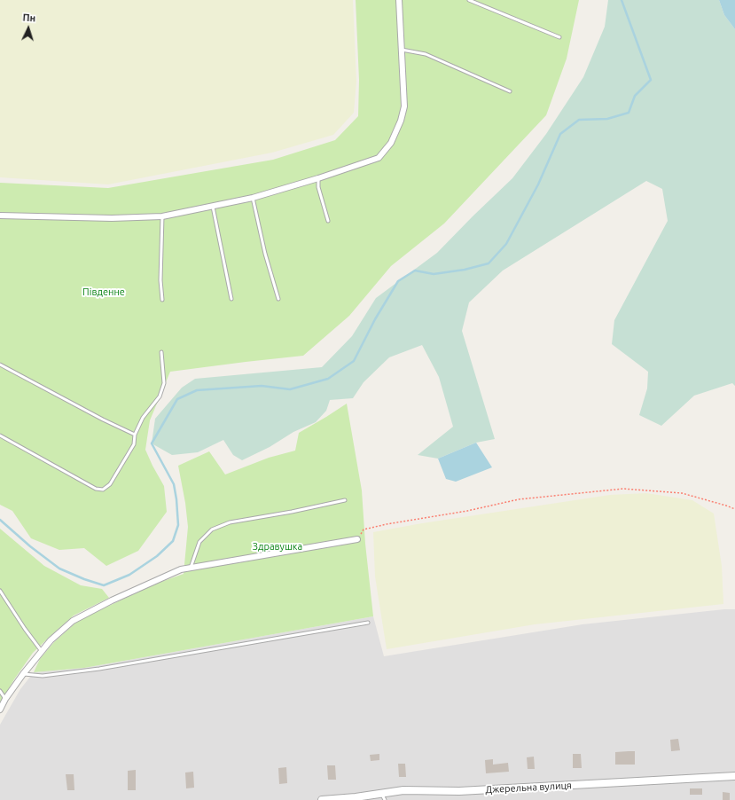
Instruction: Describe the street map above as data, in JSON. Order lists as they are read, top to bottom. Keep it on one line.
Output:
{"streets":{"street":["Джерельна вулиця"]},"parks":["Південне","Здравушка"],"north":"top"}
